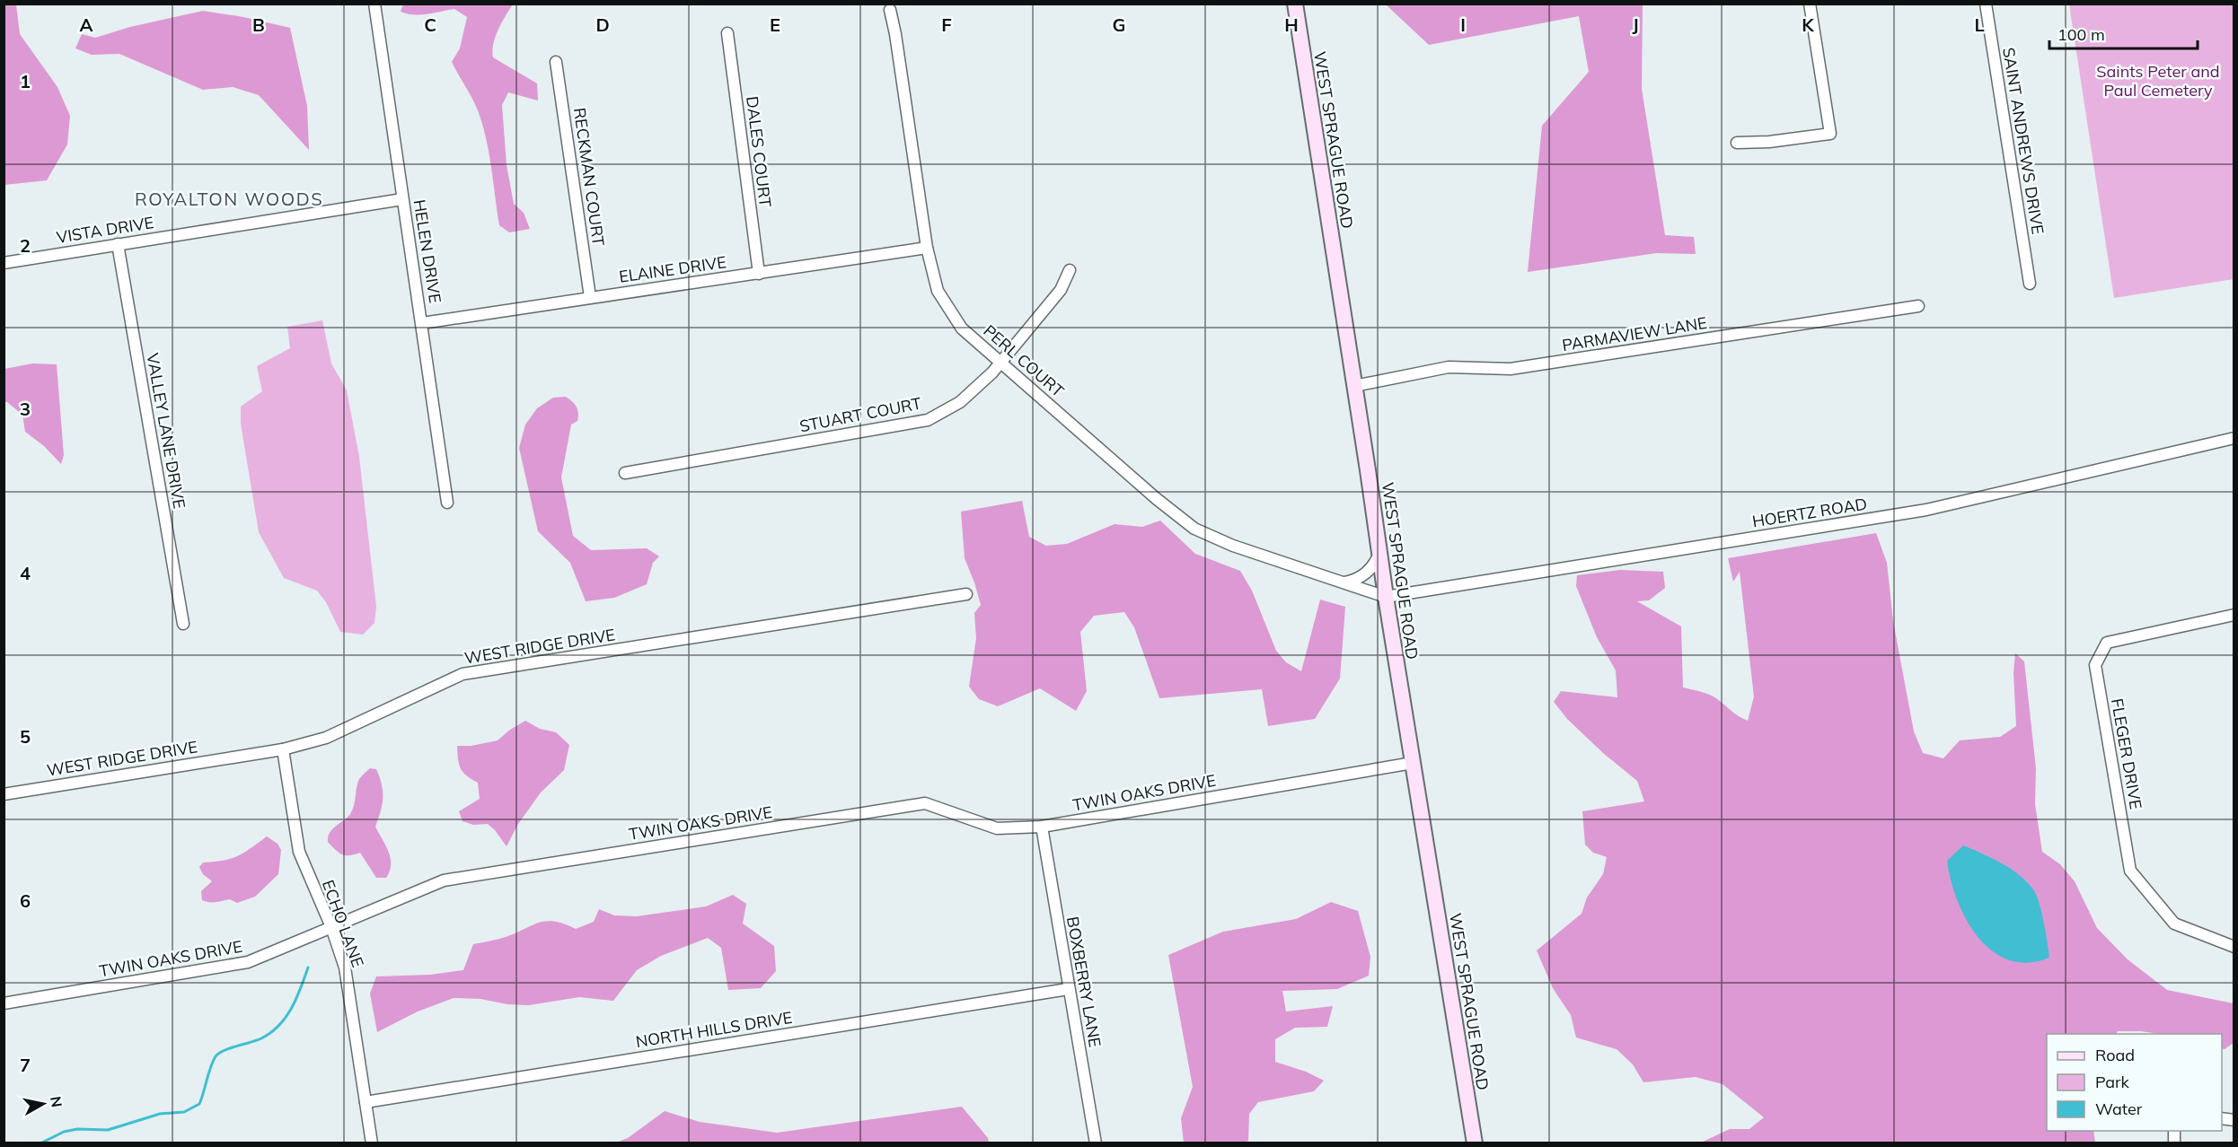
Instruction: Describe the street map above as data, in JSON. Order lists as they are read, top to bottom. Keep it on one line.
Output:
{"streets":{"street":["WEST SPRAGUE ROAD","SAINT ANDREWS DRIVE","DALES COURT","RECKMAN COURT","VISTA DRIVE","HELEN DRIVE","ELAINE DRIVE","PARMAVIEW LANE","PERL COURT","STUART COURT","VALLEY LANE DRIVE","HOERTZ ROAD","WEST RIDGE DRIVE","FLEGER DRIVE","TWIN OAKS DRIVE","ECHO LANE","BOXBERRY LANE","NORTH HILLS DRIVE"]},"crossings":[["WEST SPRAGUE ROAD","PARMAVIEW LANE"],["WEST SPRAGUE ROAD","PERL COURT"],["WEST SPRAGUE ROAD","HOERTZ ROAD"],["WEST SPRAGUE ROAD","TWIN OAKS DRIVE"],["DALES COURT","ELAINE DRIVE"],["RECKMAN COURT","ELAINE DRIVE"],["VISTA DRIVE","HELEN DRIVE"],["VISTA DRIVE","VALLEY LANE DRIVE"],["HELEN DRIVE","ELAINE DRIVE"],["ELAINE DRIVE","PERL COURT"],["PERL COURT","STUART COURT"],["PERL COURT","HOERTZ ROAD"],["WEST RIDGE DRIVE","ECHO LANE"],["TWIN OAKS DRIVE","ECHO LANE"],["TWIN OAKS DRIVE","BOXBERRY LANE"],["ECHO LANE","NORTH HILLS DRIVE"],["BOXBERRY LANE","NORTH HILLS DRIVE"]],"districts":["ROYALTON WOODS"],"parks":["Saints Peter and Paul Cemetery"],"legend":["Road","Park","Water"],"scale_bar":"100 m","north":"right","grid":{"columns":["A","B","C","D","E","F","G","H","I","J","K","L"],"rows":["1","2","3","4","5","6","7"]}}
